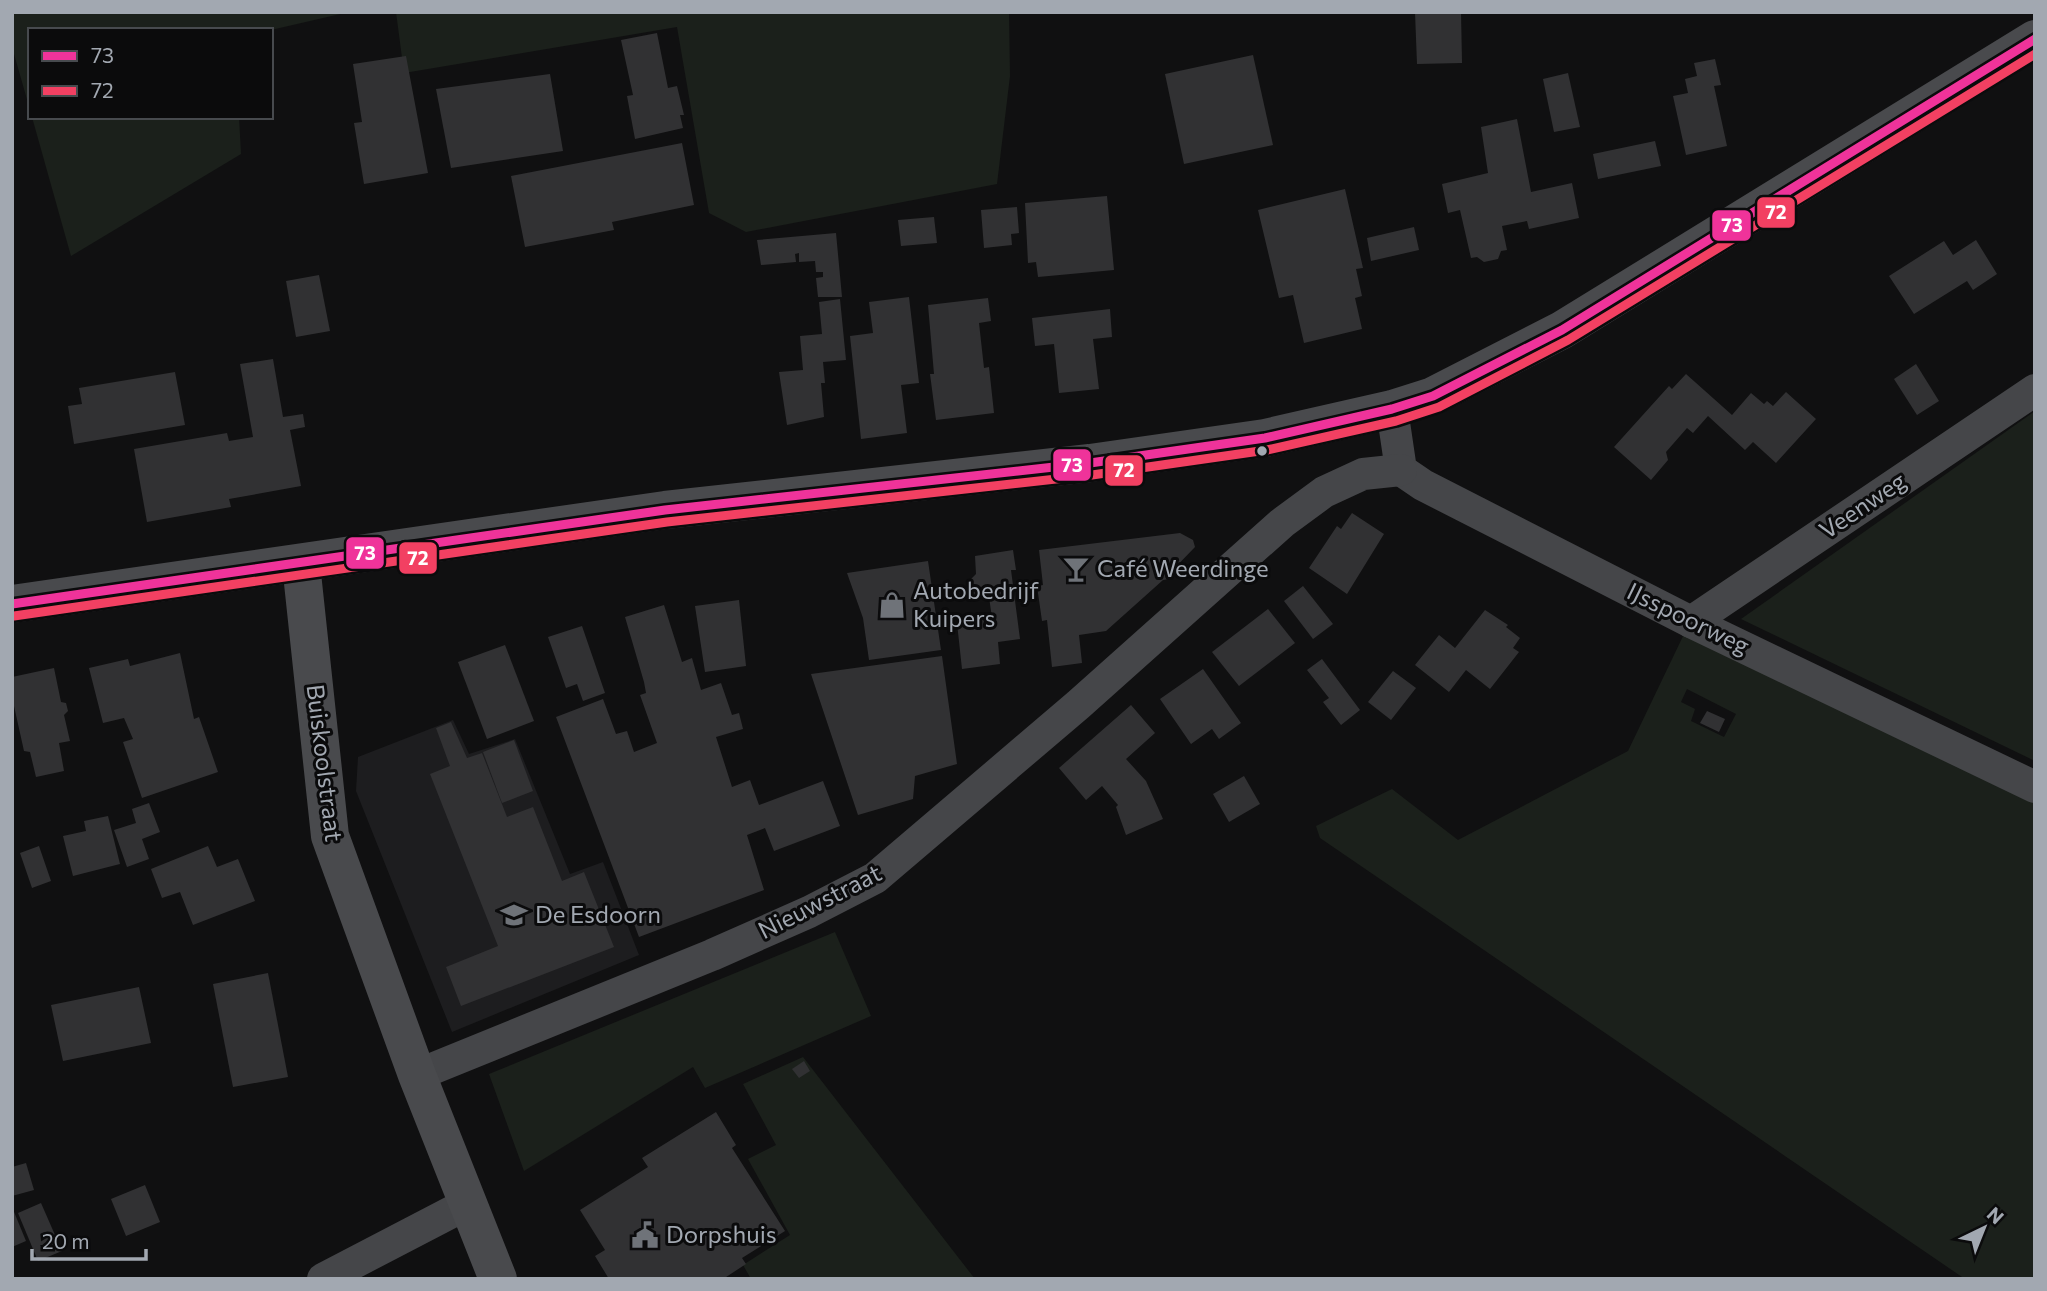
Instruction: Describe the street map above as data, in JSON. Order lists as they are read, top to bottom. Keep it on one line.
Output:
{"streets":{"main road":["Buiskoolstraat"],"street":["Veenweg","IJsspoorweg","Nieuwstraat"]},"crossings":[["Veenweg","IJsspoorweg"],["IJsspoorweg","Nieuwstraat"],["Buiskoolstraat","Nieuwstraat"]],"places":{"bar":["Café Weerdinge"],"shop":["Autobedrijf Kuipers"],"school or university":["De Esdoorn"],"public building":["Dorpshuis"]},"lines":["transit line 73","transit line 72"],"legend":["73","72"],"scale_bar":"20 m","north":"top right"}
